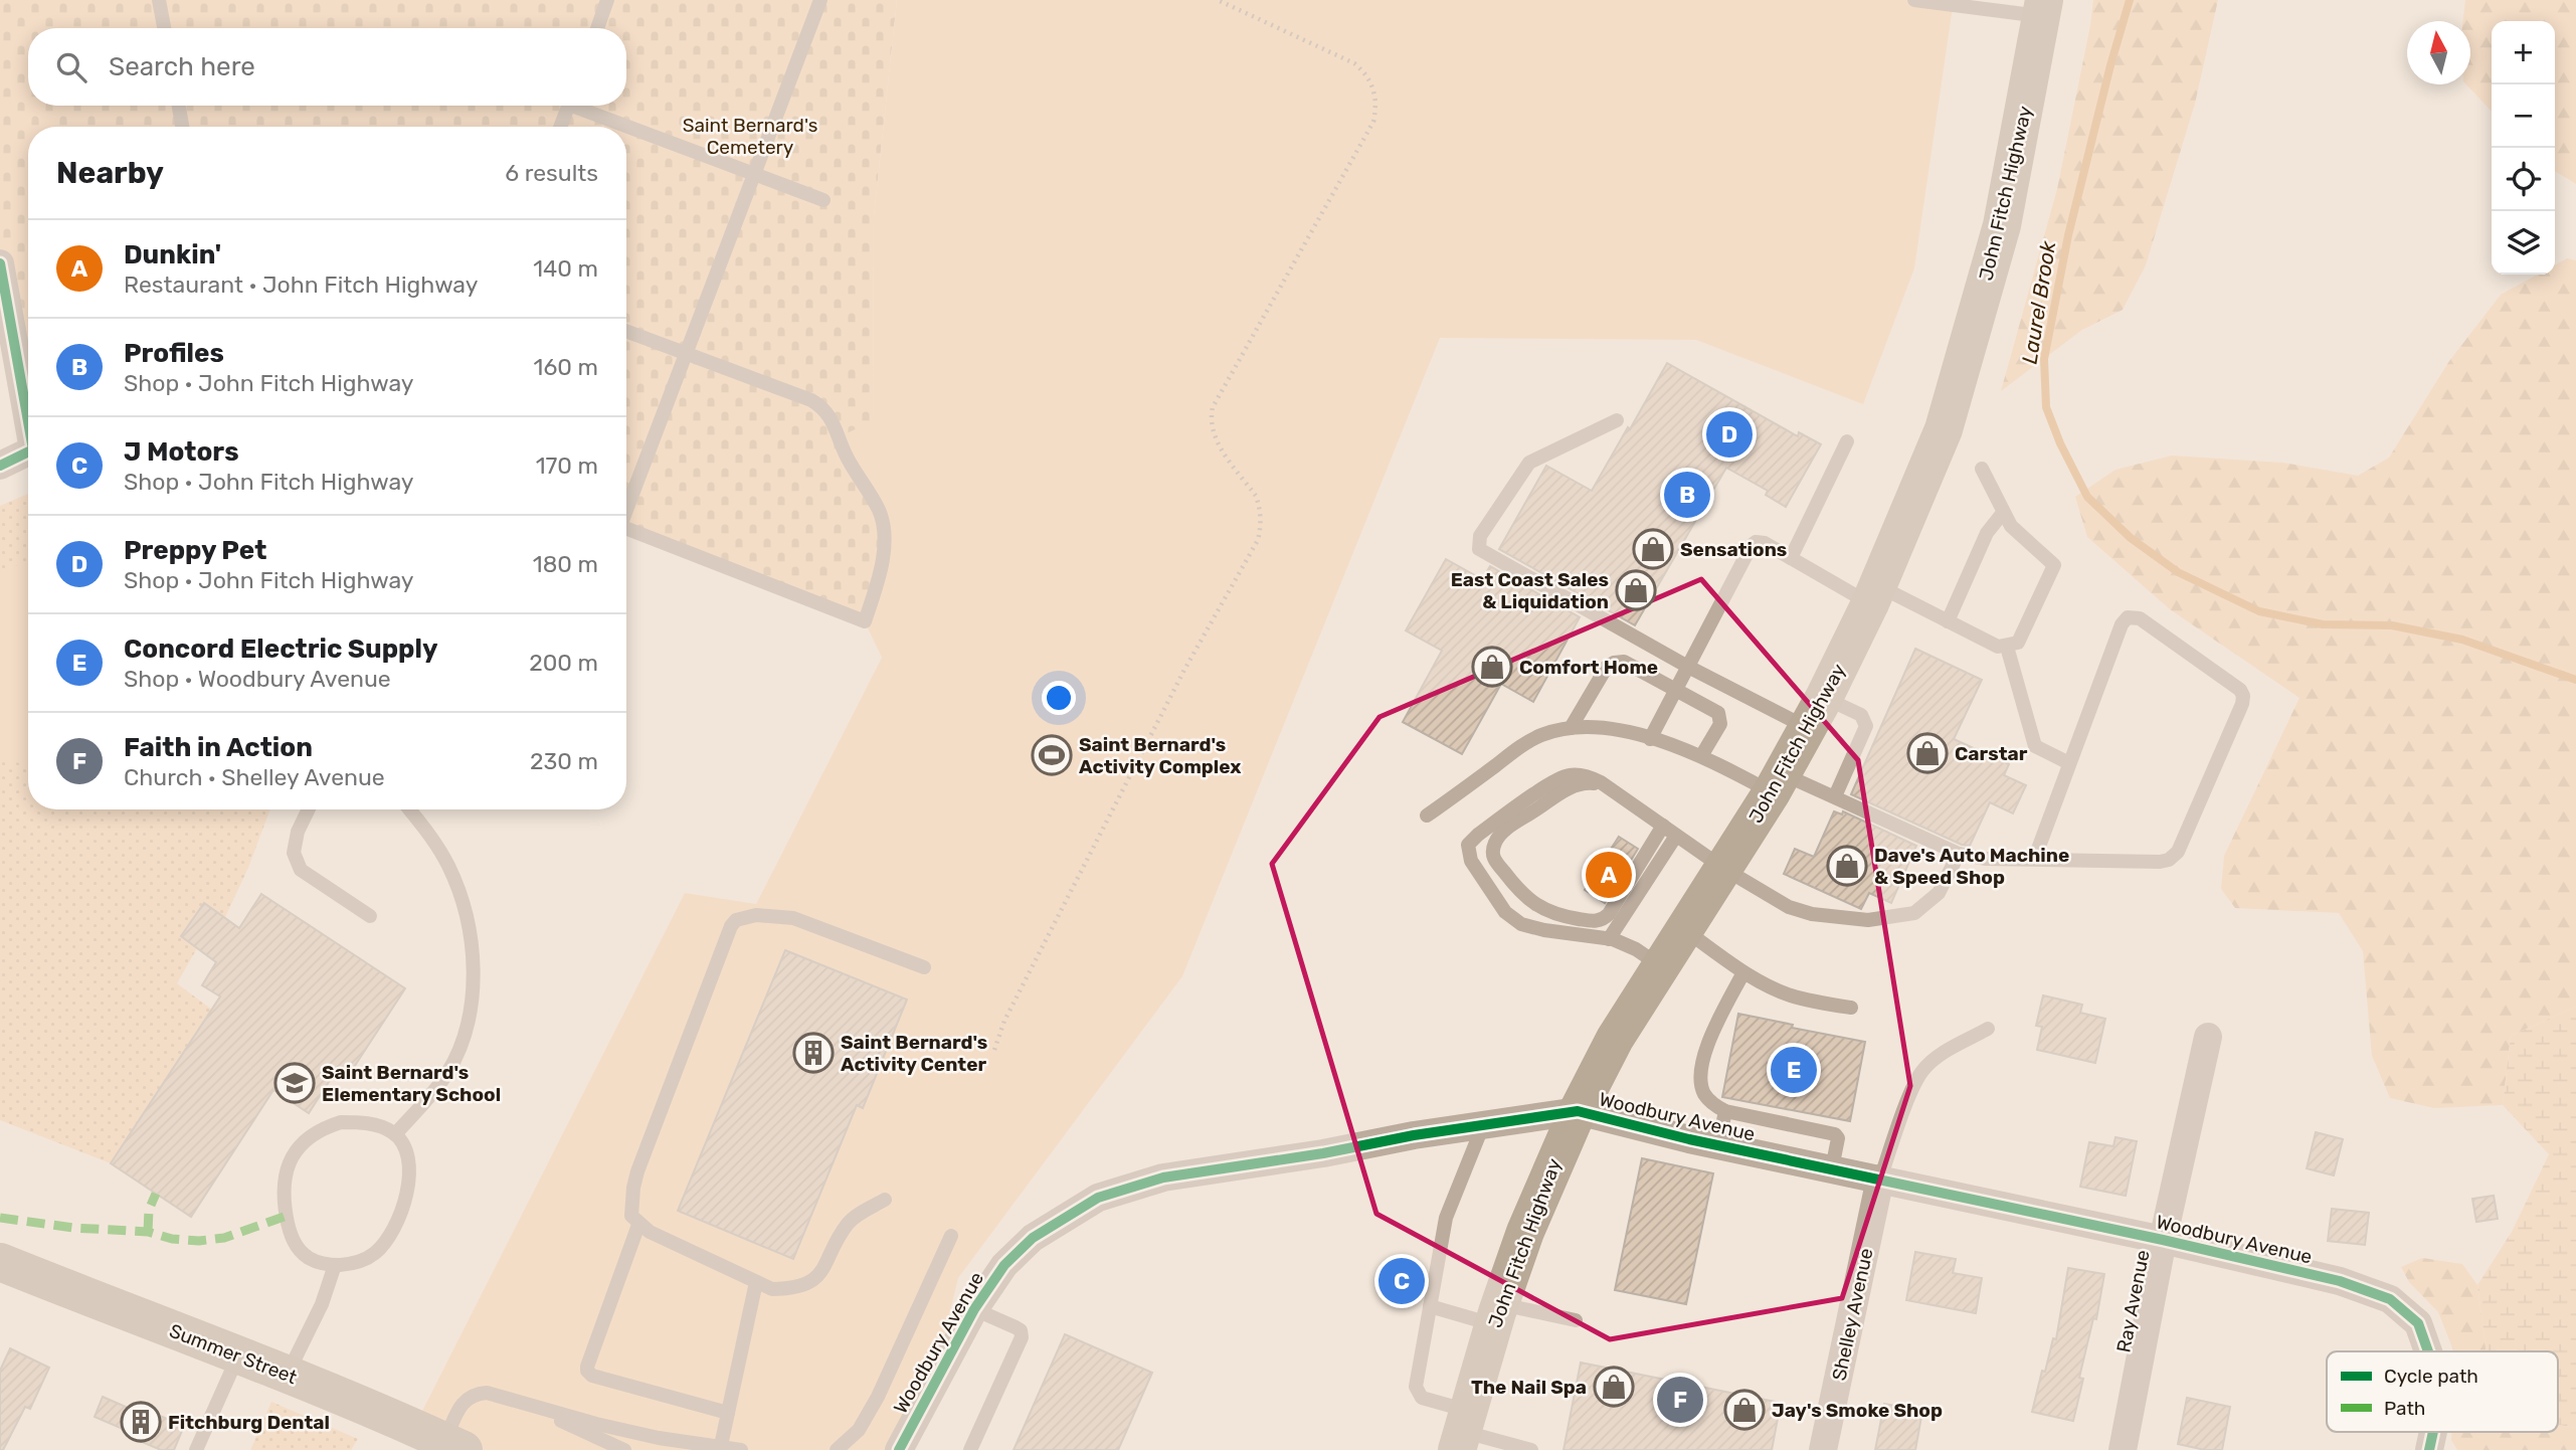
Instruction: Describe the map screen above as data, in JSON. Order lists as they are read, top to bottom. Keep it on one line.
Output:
{"streets":{"main road":["John Fitch Highway","Summer Street"],"street":["Woodbury Avenue","Ray Avenue","Shelley Avenue"]},"crossings":[["John Fitch Highway","Woodbury Avenue"],["Woodbury Avenue","Ray Avenue"],["Woodbury Avenue","Shelley Avenue"]],"water":["Laurel Brook"],"parks":["Saint Bernard's Cemetery"],"places":{"shop":["Sensations","East Coast Sales & Liquidation","Comfort Home","Carstar","Dave's Auto Machine & Speed Shop","The Nail Spa","Jay's Smoke Shop"],"sports":["Saint Bernard's Activity Complex"],"building":["Saint Bernard's Activity Center","Fitchburg Dental"],"school or university":["Saint Bernard's Elementary School"]},"legend":["Cycle path","Path"],"north":"top","page":{"map_buttons":["+","−"],"search":"Search here","heading":["Nearby","6 results"],"list":[{"mark":"A","name":"Dunkin'","note":"Restaurant · John Fitch Highway","value":"140 m"},{"mark":"B","name":"Profiles","note":"Shop · John Fitch Highway","value":"160 m"},{"mark":"C","name":"J Motors","note":"Shop · John Fitch Highway","value":"170 m"},{"mark":"D","name":"Preppy Pet","note":"Shop · John Fitch Highway","value":"180 m"},{"mark":"E","name":"Concord Electric Supply","note":"Shop · Woodbury Avenue","value":"200 m"},{"mark":"F","name":"Faith in Action","note":"Church · Shelley Avenue","value":"230 m"}],"pins":["D","B","A","E","C","F"]}}
